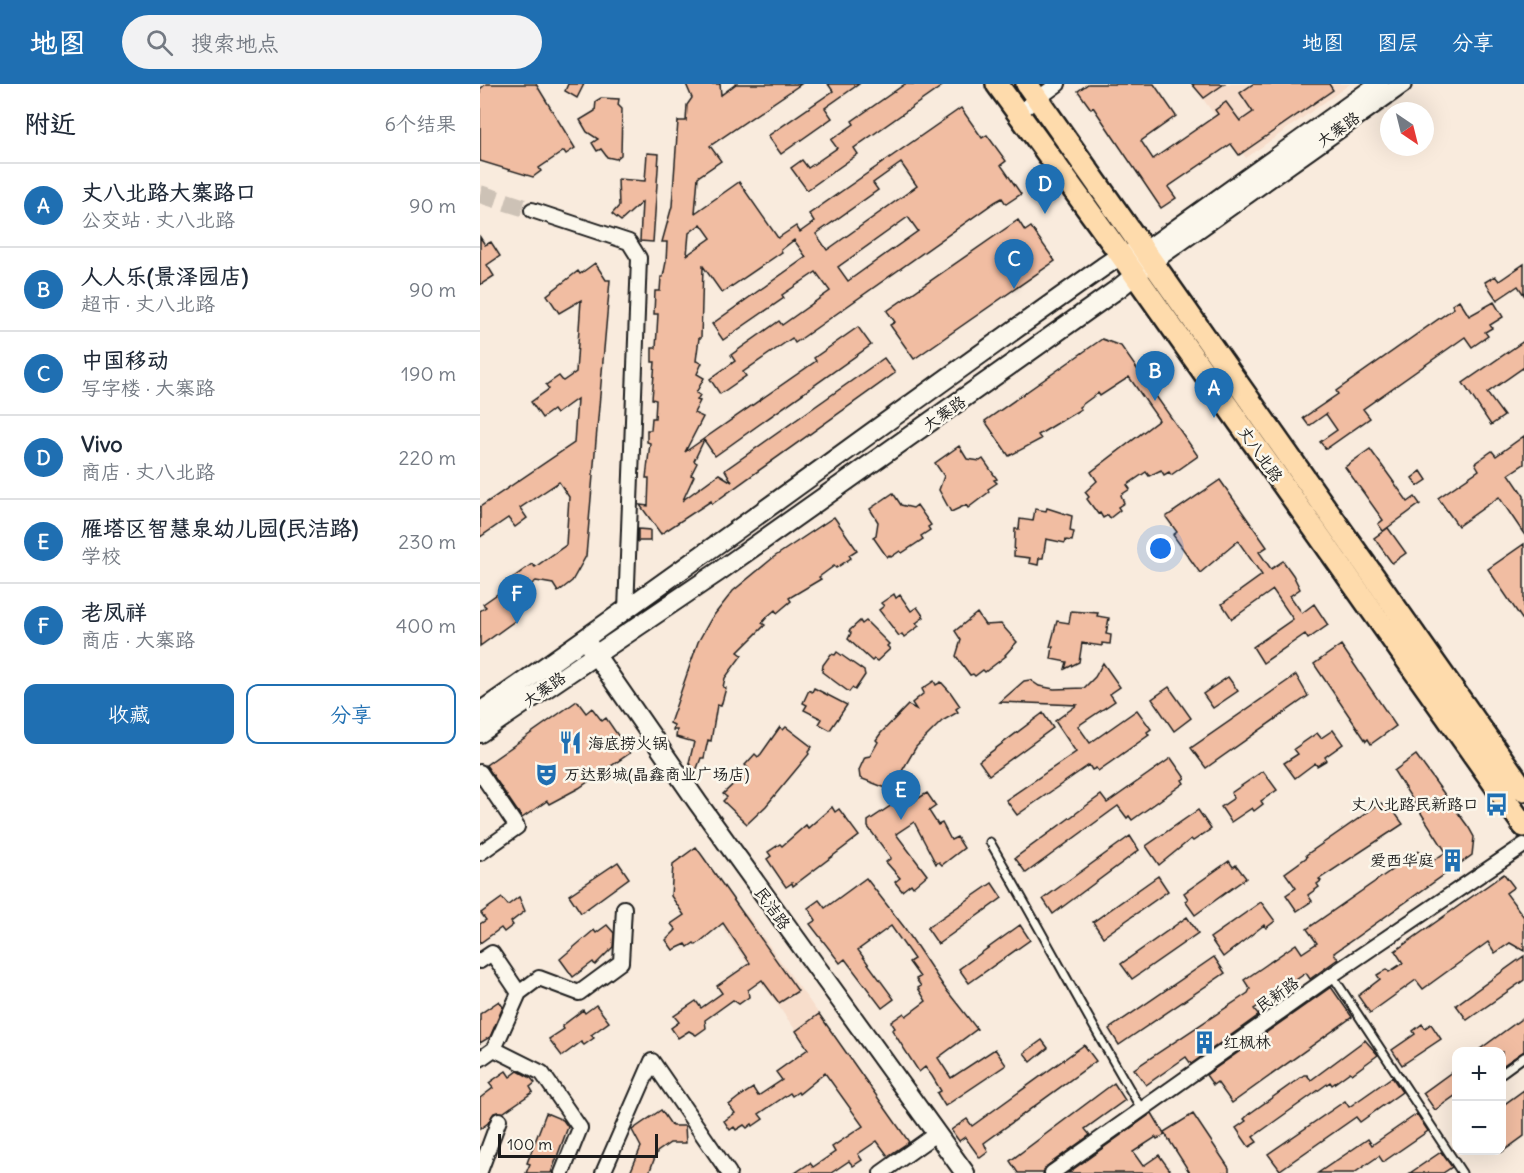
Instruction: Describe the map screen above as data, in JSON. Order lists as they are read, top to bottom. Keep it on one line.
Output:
{"streets":{"main road":["大寨路","丈八北路","民洁路"],"street":["民新路"]},"crossings":[["大寨路","丈八北路"],["大寨路","民洁路"]],"places":{"restaurant":["海底捞火锅"],"theatre":["万达影城(晶鑫商业广场店)"],"bus stop":["丈八北路民新路口"],"building":["爱西华庭","红枫林"]},"scale_bar":"100 m","north":"bottom right","page":{"header":"地图","search":"搜索地点","nav":["地图","图层","分享"],"heading":["附近","6个结果"],"list":[{"mark":"A","name":"丈八北路大寨路口","note":"公交站 · 丈八北路","value":"90 m"},{"mark":"B","name":"人人乐(景泽园店)","note":"超市 · 丈八北路","value":"90 m"},{"mark":"C","name":"中国移动","note":"写字楼 · 大寨路","value":"190 m"},{"mark":"D","name":"Vivo","note":"商店 · 丈八北路","value":"220 m"},{"mark":"E","name":"雁塔区智慧泉幼儿园(民洁路)","note":"学校","value":"230 m"},{"mark":"F","name":"老凤祥","note":"商店 · 大寨路","value":"400 m"}],"pins":["D","C","B","A","F","E"],"buttons":["收藏","分享"],"map_buttons":["+","−"],"scale":"100 m"}}
